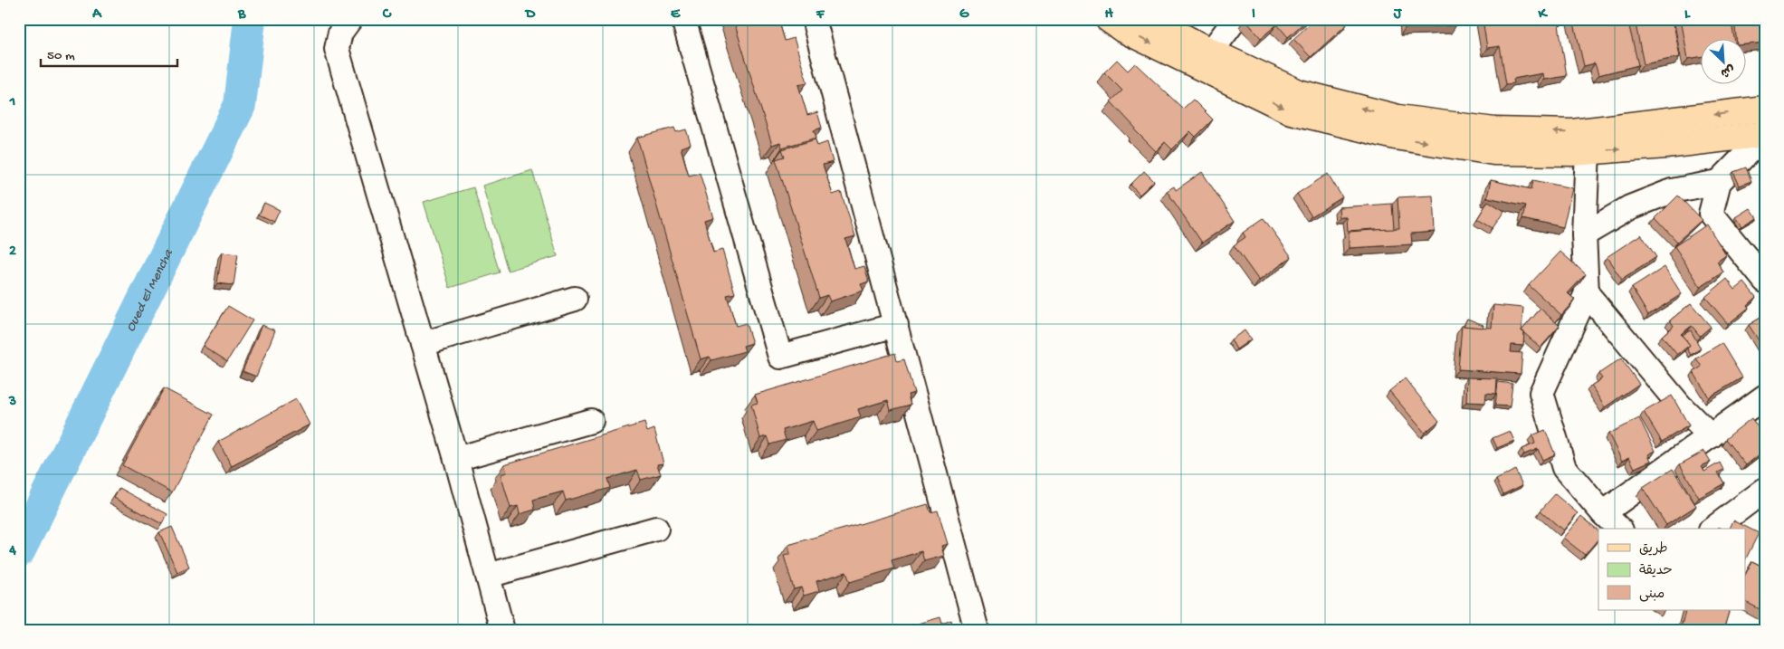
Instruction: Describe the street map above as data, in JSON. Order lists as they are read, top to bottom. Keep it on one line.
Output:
{"water":["Oued El Mencha"],"legend":["طريق","حديقة","مبنى"],"scale_bar":"50 m","north":"bottom right","grid":{"columns":["A","B","C","D","E","F","G","H","I","J","K","L"],"rows":["1","2","3","4"]}}
